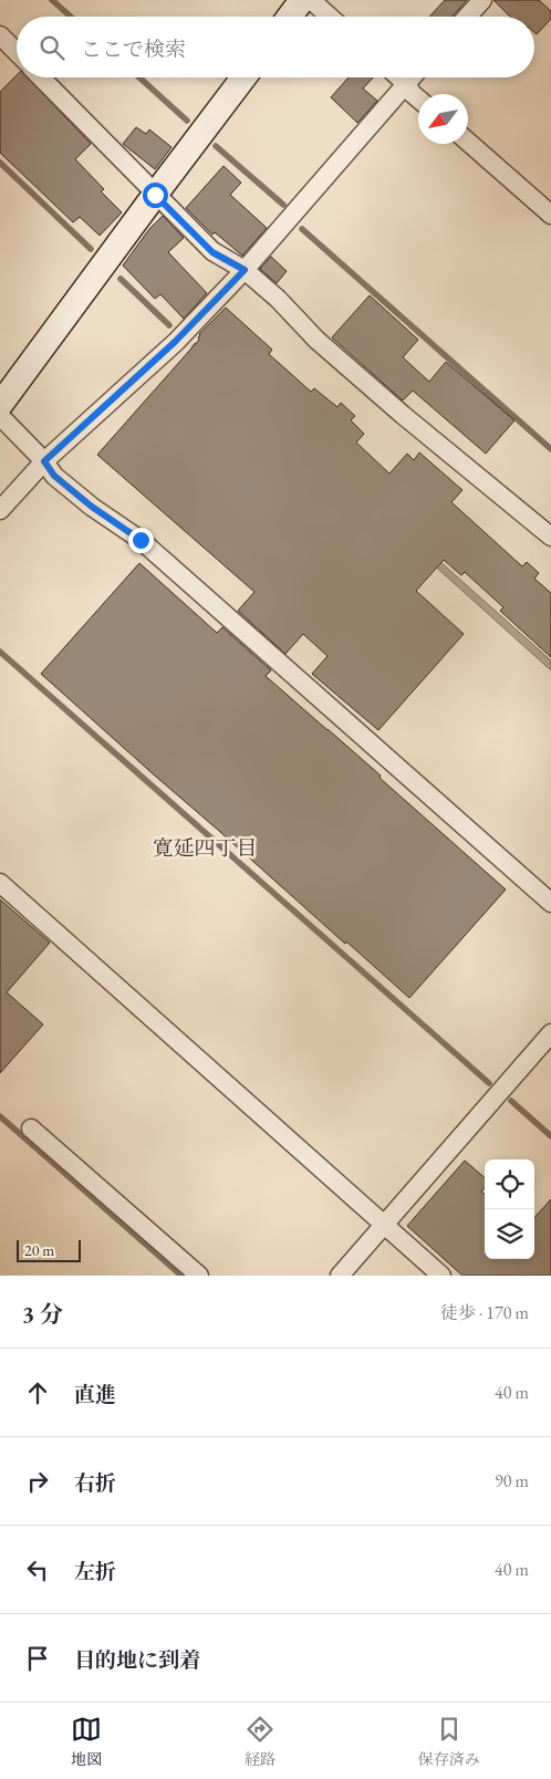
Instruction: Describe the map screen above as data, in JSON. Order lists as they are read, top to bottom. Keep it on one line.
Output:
{"districts":["寛延四丁目"],"scale_bar":"20 m","north":"bottom left","page":{"search":"ここで検索","scale":"20 m","heading":["3 分","徒歩 · 170 m"],"list":[["直進","40 m"],["右折","90 m"],["左折","40 m"],"目的地に到着"],"nav":["地図","経路","保存済み"]}}
